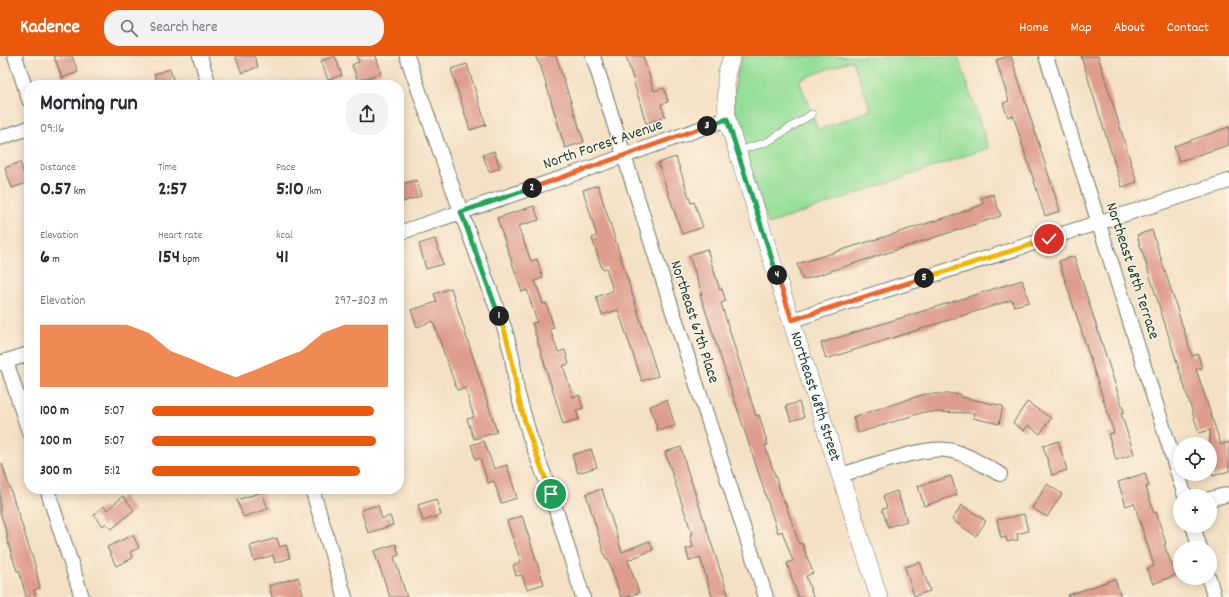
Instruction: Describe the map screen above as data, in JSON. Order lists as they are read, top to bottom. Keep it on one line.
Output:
{"streets":{"street":["North Forest Avenue","Northeast 68th Terrace","Northeast 67th Place","Northeast 68th Street"]},"crossings":[["North Forest Avenue","Northeast 67th Place"],["North Forest Avenue","Northeast 68th Street"]],"page":{"header":"Kadence","search":"Search here","nav":["Home","Map","About","Contact"],"heading":["Morning run","09:16"],"pins":["3","2","4","5","1"],"stats":[["Distance","0.57 km"],["Time","2:57"],["Pace","5:10 /km"],["Elevation","6 m"],["Heart rate","154 bpm"],["kcal","41"]],"chart":["Elevation","297–303 m"],"list":[{"name":"100 m","note":"5:07"},{"name":"200 m","note":"5:07"},{"name":"300 m","note":"5:12"}],"map_buttons":["+","−"]}}
